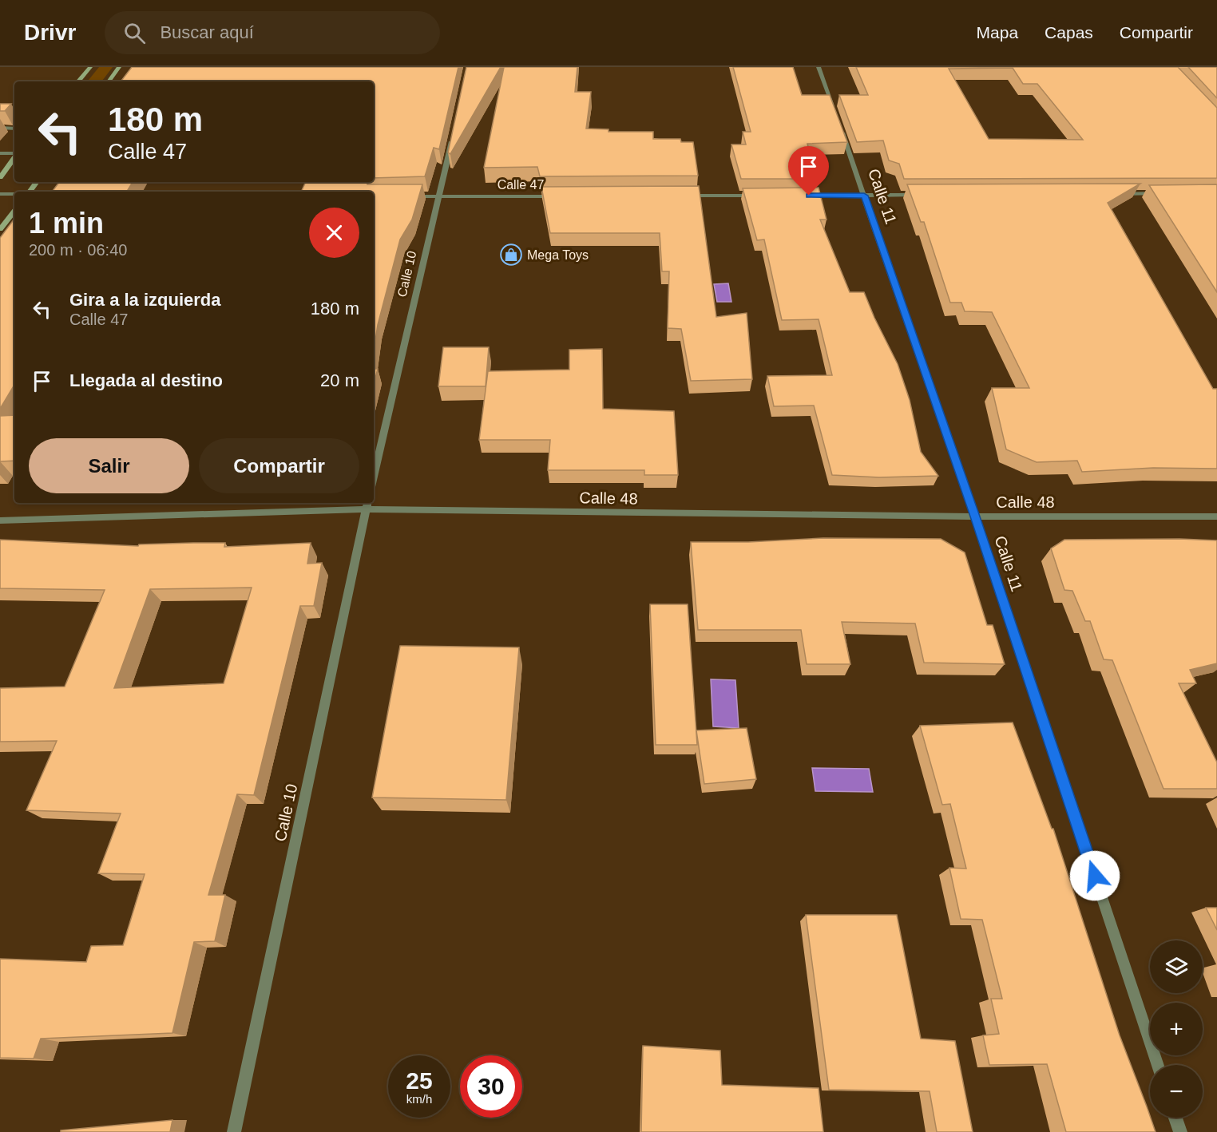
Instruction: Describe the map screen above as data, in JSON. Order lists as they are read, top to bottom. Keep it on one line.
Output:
{"streets":{"street":["Calle 47","Calle 11","Calle 10","Calle 48"]},"crossings":[["Calle 47","Calle 10"],["Calle 11","Calle 48"],["Calle 10","Calle 48"]],"places":{"shop":["Mega Toys"]},"page":{"header":"Drivr","search":"Buscar aquí","nav":["Mapa","Capas","Compartir"],"turn":["180 m","Calle 47"],"heading":["1 min","200 m · 06:40"],"list":[{"name":"Gira a la izquierda","note":"Calle 47","value":"180 m"},{"name":"Llegada al destino","value":"20 m"}],"buttons":["Salir","Compartir"],"map_buttons":["+","−"],"speed":"25 km/h","limit":"30"}}
